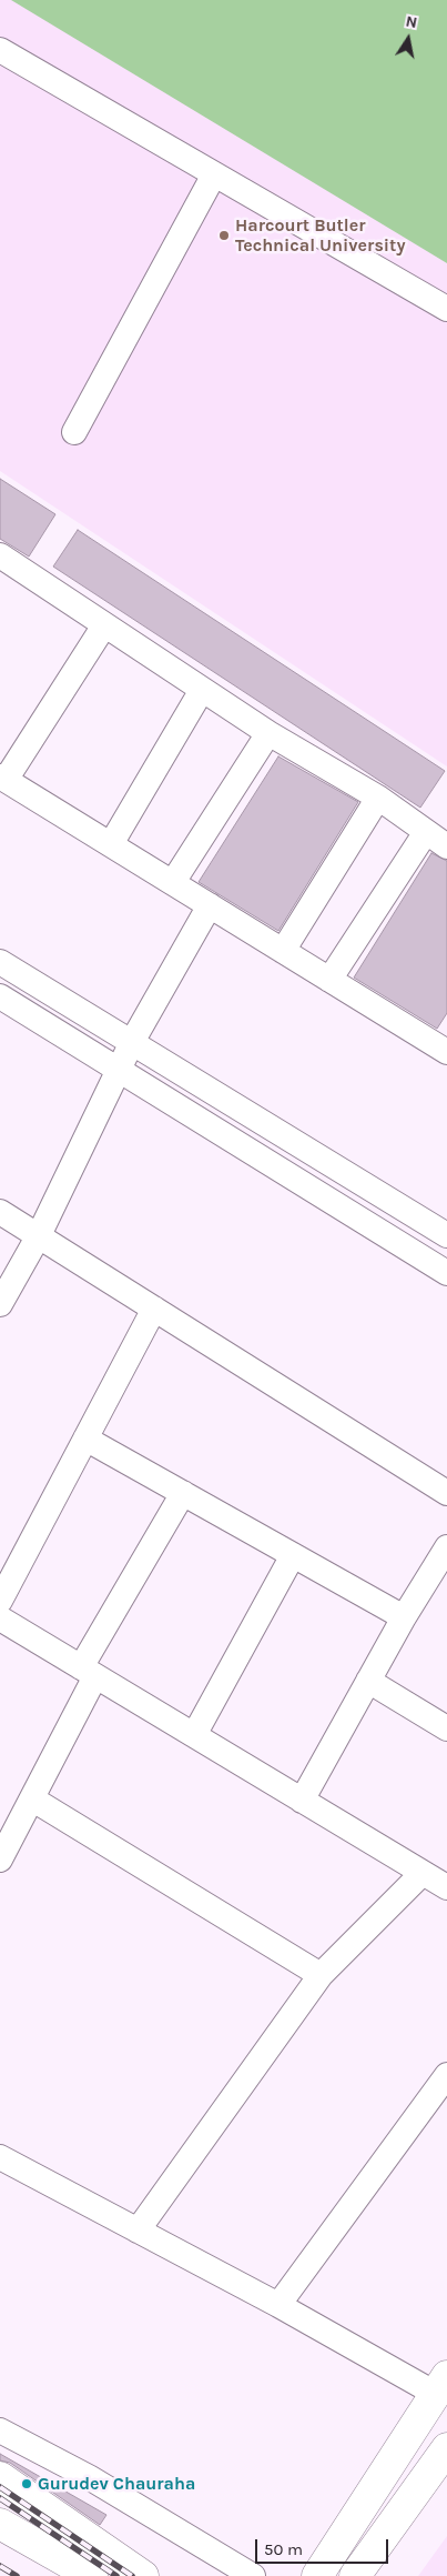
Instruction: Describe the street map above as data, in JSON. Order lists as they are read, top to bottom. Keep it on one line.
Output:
{"places":["Harcourt Butler Technical University","Gurudev Chauraha"],"scale_bar":"50 m","north":"top"}
